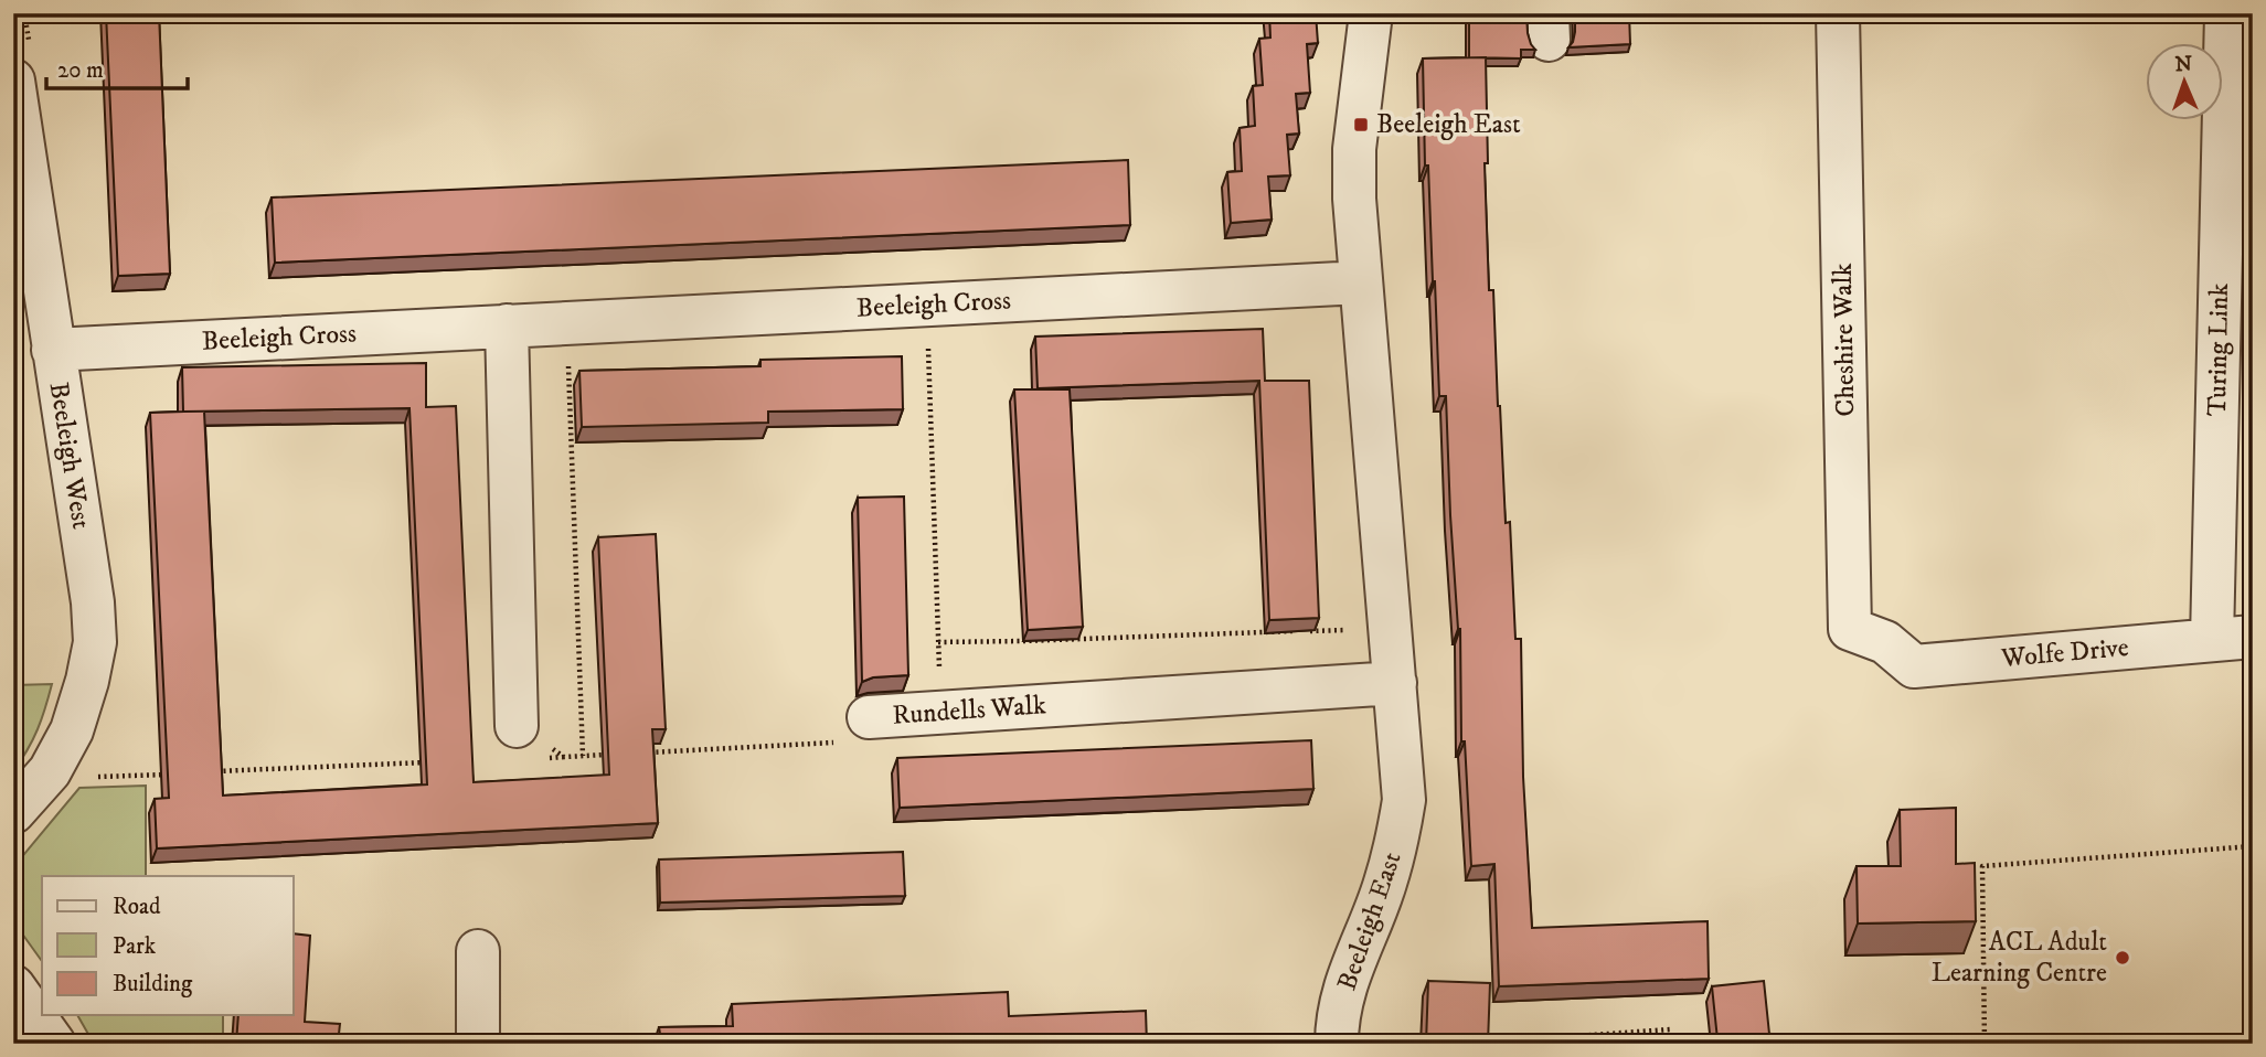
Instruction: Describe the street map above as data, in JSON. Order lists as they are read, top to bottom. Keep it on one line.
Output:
{"streets":{"street":["Beeleigh Cross","Cheshire Walk","Turing Link","Beeleigh West","Wolfe Drive","Rundells Walk","Beeleigh East"]},"crossings":[["Beeleigh Cross","Beeleigh West"],["Beeleigh Cross","Beeleigh East"],["Cheshire Walk","Wolfe Drive"],["Turing Link","Wolfe Drive"],["Rundells Walk","Beeleigh East"]],"places":{"transit":["Beeleigh East"],"other":["ACL Adult Learning Centre"]},"legend":["Road","Park","Building"],"scale_bar":"20 m","north":"top"}
